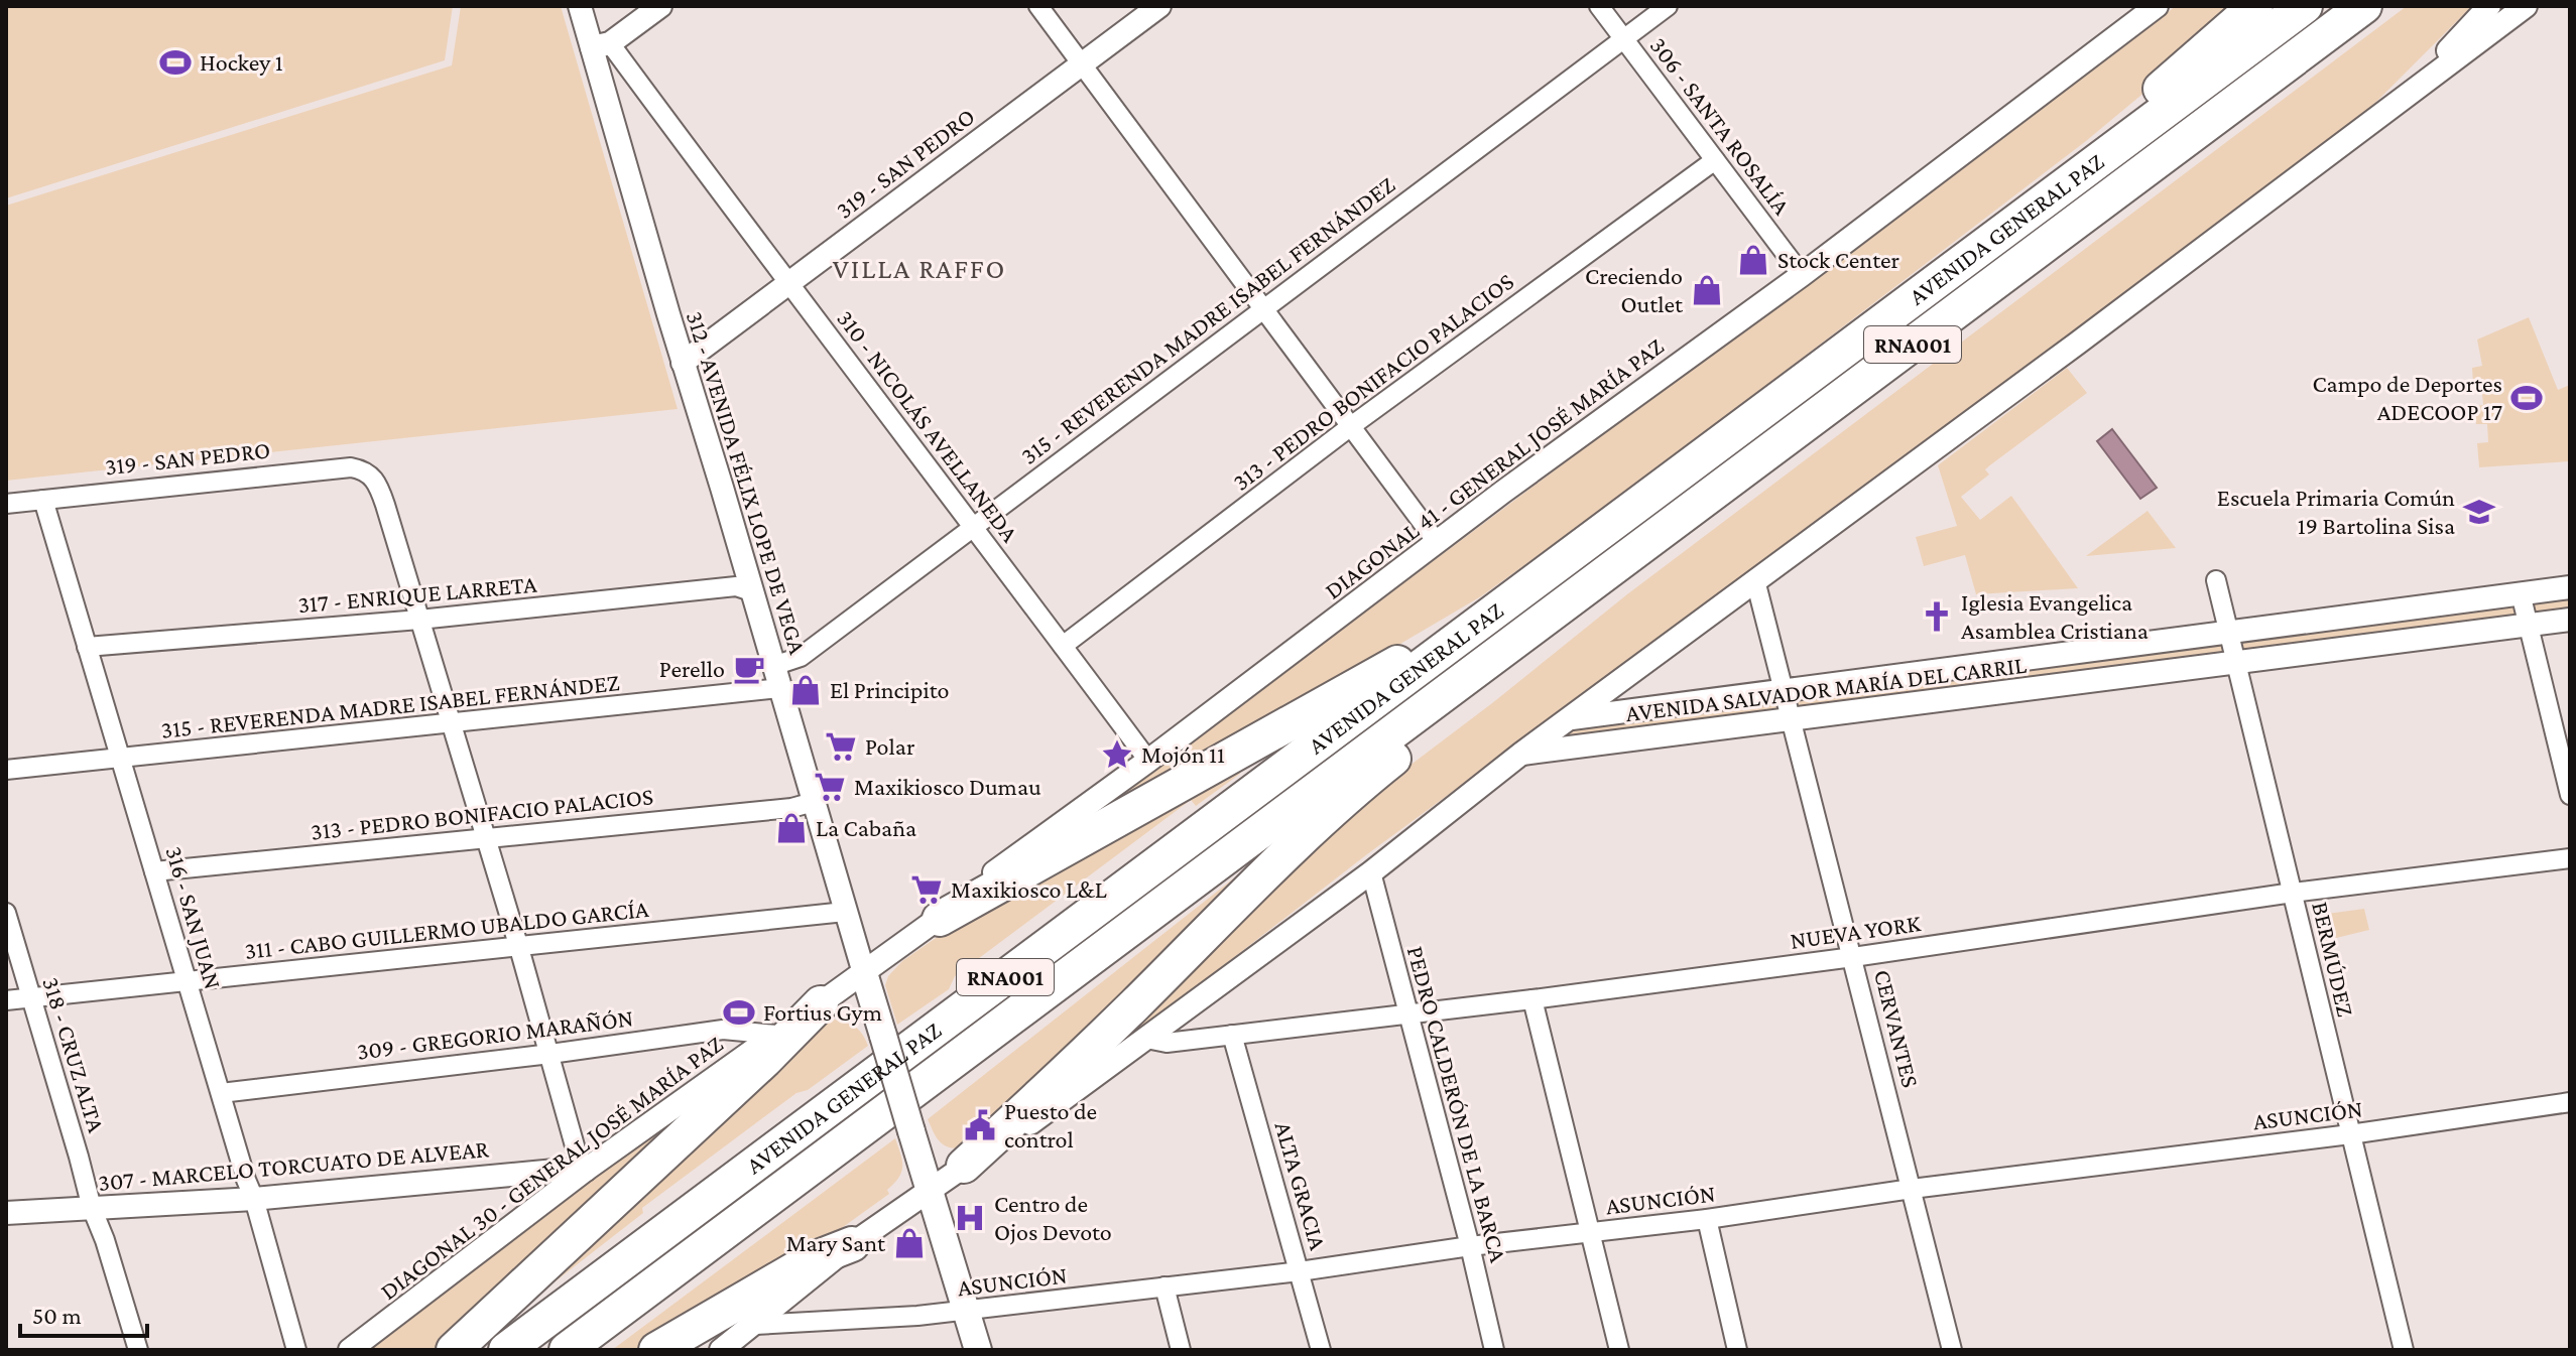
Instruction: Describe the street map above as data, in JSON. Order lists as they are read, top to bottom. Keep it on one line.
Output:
{"streets":{"highway":["AVENIDA GENERAL PAZ","RNA001"],"street":["306 - SANTA ROSALÍA","319 - SAN PEDRO","315 - REVERENDA MADRE ISABEL FERNÁNDEZ","313 - PEDRO BONIFACIO PALACIOS","310 - NICOLÁS AVELLANEDA","DIAGONAL 41 - GENERAL JOSÉ MARÍA PAZ","312 - AVENIDA FÉLIX LOPE DE VEGA","317 - ENRIQUE LARRETA","AVENIDA SALVADOR MARÍA DEL CARRIL","316 - SAN JUAN","311 - CABO GUILLERMO UBALDO GARCÍA","NUEVA YORK","BERMÚDEZ","CERVANTES","309 - GREGORIO MARAÑÓN","318 - CRUZ ALTA","PEDRO CALDERÓN DE LA BARCA","ASUNCIÓN","307 - MARCELO TORCUATO DE ALVEAR","DIAGONAL 30 - GENERAL JOSÉ MARÍA PAZ","ALTA GRACIA"]},"crossings":[["306 - SANTA ROSALÍA","315 - REVERENDA MADRE ISABEL FERNÁNDEZ"],["306 - SANTA ROSALÍA","313 - PEDRO BONIFACIO PALACIOS"],["306 - SANTA ROSALÍA","DIAGONAL 41 - GENERAL JOSÉ MARÍA PAZ"],["319 - SAN PEDRO","310 - NICOLÁS AVELLANEDA"],["319 - SAN PEDRO","312 - AVENIDA FÉLIX LOPE DE VEGA"],["319 - SAN PEDRO","317 - ENRIQUE LARRETA"],["319 - SAN PEDRO","316 - SAN JUAN"],["315 - REVERENDA MADRE ISABEL FERNÁNDEZ","310 - NICOLÁS AVELLANEDA"],["315 - REVERENDA MADRE ISABEL FERNÁNDEZ","312 - AVENIDA FÉLIX LOPE DE VEGA"],["315 - REVERENDA MADRE ISABEL FERNÁNDEZ","316 - SAN JUAN"],["313 - PEDRO BONIFACIO PALACIOS","310 - NICOLÁS AVELLANEDA"],["313 - PEDRO BONIFACIO PALACIOS","312 - AVENIDA FÉLIX LOPE DE VEGA"],["313 - PEDRO BONIFACIO PALACIOS","316 - SAN JUAN"],["310 - NICOLÁS AVELLANEDA","DIAGONAL 41 - GENERAL JOSÉ MARÍA PAZ"],["310 - NICOLÁS AVELLANEDA","312 - AVENIDA FÉLIX LOPE DE VEGA"],["DIAGONAL 41 - GENERAL JOSÉ MARÍA PAZ","312 - AVENIDA FÉLIX LOPE DE VEGA"],["DIAGONAL 41 - GENERAL JOSÉ MARÍA PAZ","DIAGONAL 30 - GENERAL JOSÉ MARÍA PAZ"],["312 - AVENIDA FÉLIX LOPE DE VEGA","317 - ENRIQUE LARRETA"],["312 - AVENIDA FÉLIX LOPE DE VEGA","311 - CABO GUILLERMO UBALDO GARCÍA"],["312 - AVENIDA FÉLIX LOPE DE VEGA","DIAGONAL 30 - GENERAL JOSÉ MARÍA PAZ"],["317 - ENRIQUE LARRETA","316 - SAN JUAN"],["AVENIDA SALVADOR MARÍA DEL CARRIL","BERMÚDEZ"],["AVENIDA SALVADOR MARÍA DEL CARRIL","CERVANTES"],["316 - SAN JUAN","311 - CABO GUILLERMO UBALDO GARCÍA"],["316 - SAN JUAN","309 - GREGORIO MARAÑÓN"],["316 - SAN JUAN","307 - MARCELO TORCUATO DE ALVEAR"],["311 - CABO GUILLERMO UBALDO GARCÍA","318 - CRUZ ALTA"],["NUEVA YORK","BERMÚDEZ"],["NUEVA YORK","CERVANTES"],["NUEVA YORK","PEDRO CALDERÓN DE LA BARCA"],["NUEVA YORK","ALTA GRACIA"],["BERMÚDEZ","ASUNCIÓN"],["CERVANTES","ASUNCIÓN"],["309 - GREGORIO MARAÑÓN","DIAGONAL 30 - GENERAL JOSÉ MARÍA PAZ"],["318 - CRUZ ALTA","307 - MARCELO TORCUATO DE ALVEAR"],["PEDRO CALDERÓN DE LA BARCA","ASUNCIÓN"],["ASUNCIÓN","ALTA GRACIA"],["307 - MARCELO TORCUATO DE ALVEAR","DIAGONAL 30 - GENERAL JOSÉ MARÍA PAZ"]],"districts":["VILLA RAFFO"],"places":{"sports":["Hockey 1","Campo de Deportes ADECOOP 17","Fortius Gym"],"shop":["Stock Center","Creciendo Outlet","El Principito","La Cabaña","Mary Sant"],"school or university":["Escuela Primaria Común 19 Bartolina Sisa"],"church":["Iglesia Evangelica Asamblea Cristiana"],"cafe":["Perello"],"supermarket":["Polar","Maxikiosco Dumau","Maxikiosco L&L"],"place":["Mojón 11"],"public building":["Puesto de control"],"hospital":["Centro de Ojos Devoto"]},"scale_bar":"50 m"}
